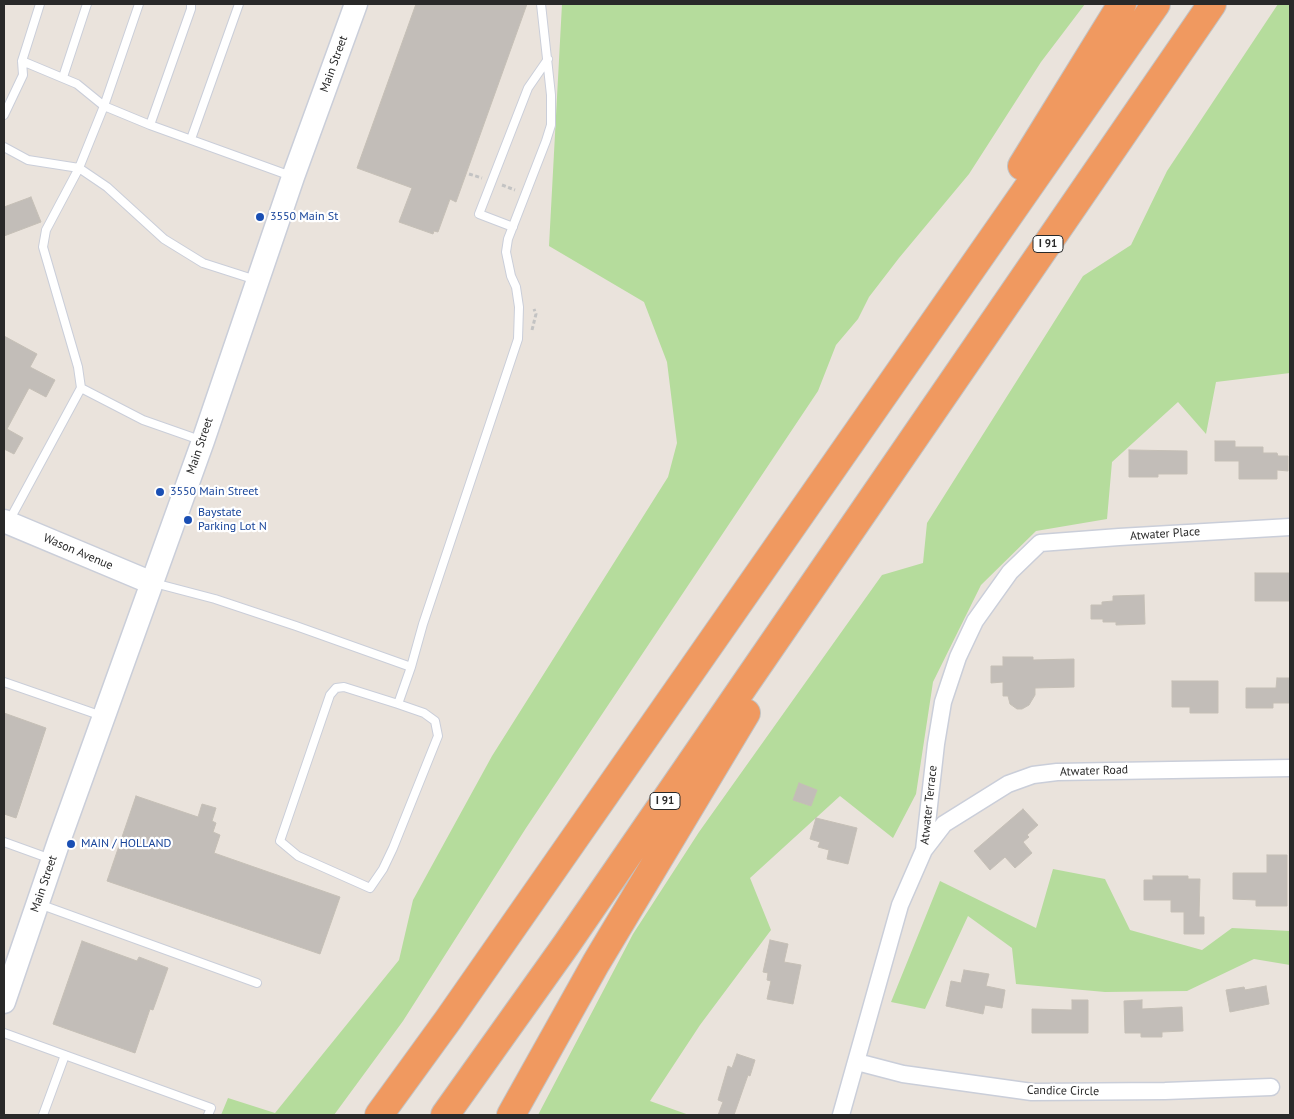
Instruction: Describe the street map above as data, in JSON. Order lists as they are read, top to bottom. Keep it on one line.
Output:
{"streets":{"highway":["I 91"],"main road":["Main Street","Wason Avenue"],"street":["Atwater Place","Atwater Road","Atwater Terrace","Candice Circle"]},"crossings":[["Main Street","Wason Avenue"],["Atwater Place","Atwater Terrace"],["Atwater Road","Atwater Terrace"],["Atwater Terrace","Candice Circle"]],"places":["3550 Main St","3550 Main Street","Baystate Parking Lot N","MAIN / HOLLAND"]}
